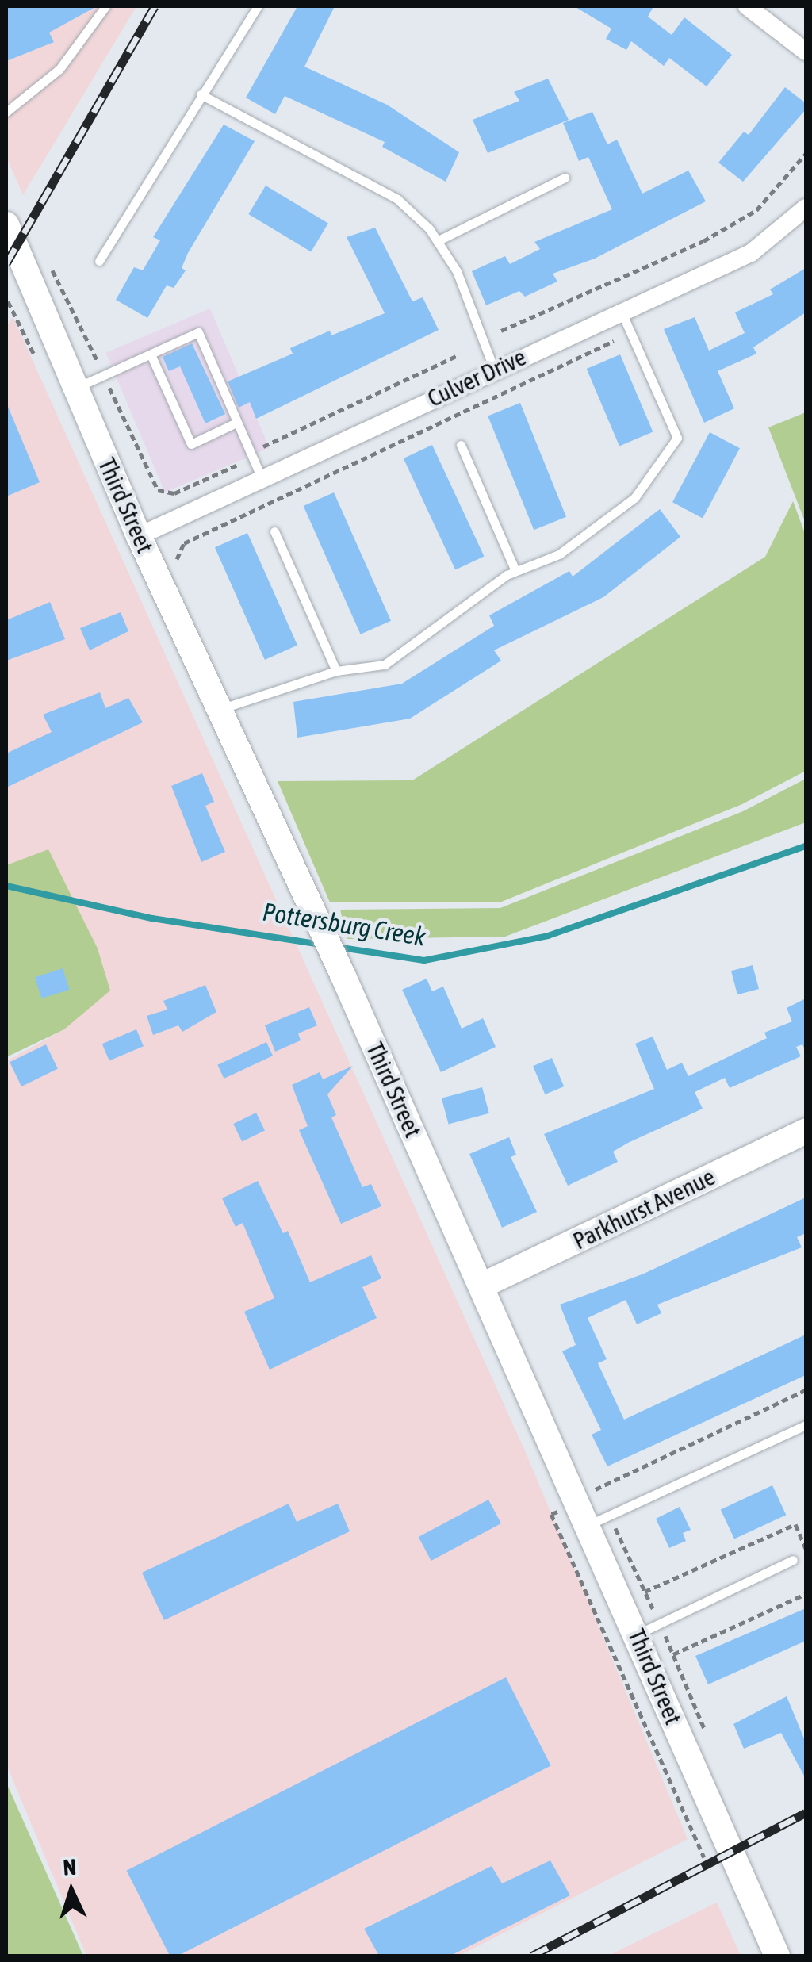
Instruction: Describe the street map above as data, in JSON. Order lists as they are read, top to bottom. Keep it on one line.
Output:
{"streets":{"street":["Culver Drive","Third Street","Parkhurst Avenue"]},"crossings":[["Culver Drive","Third Street"],["Third Street","Parkhurst Avenue"]],"water":["Pottersburg Creek"],"north":"top"}
